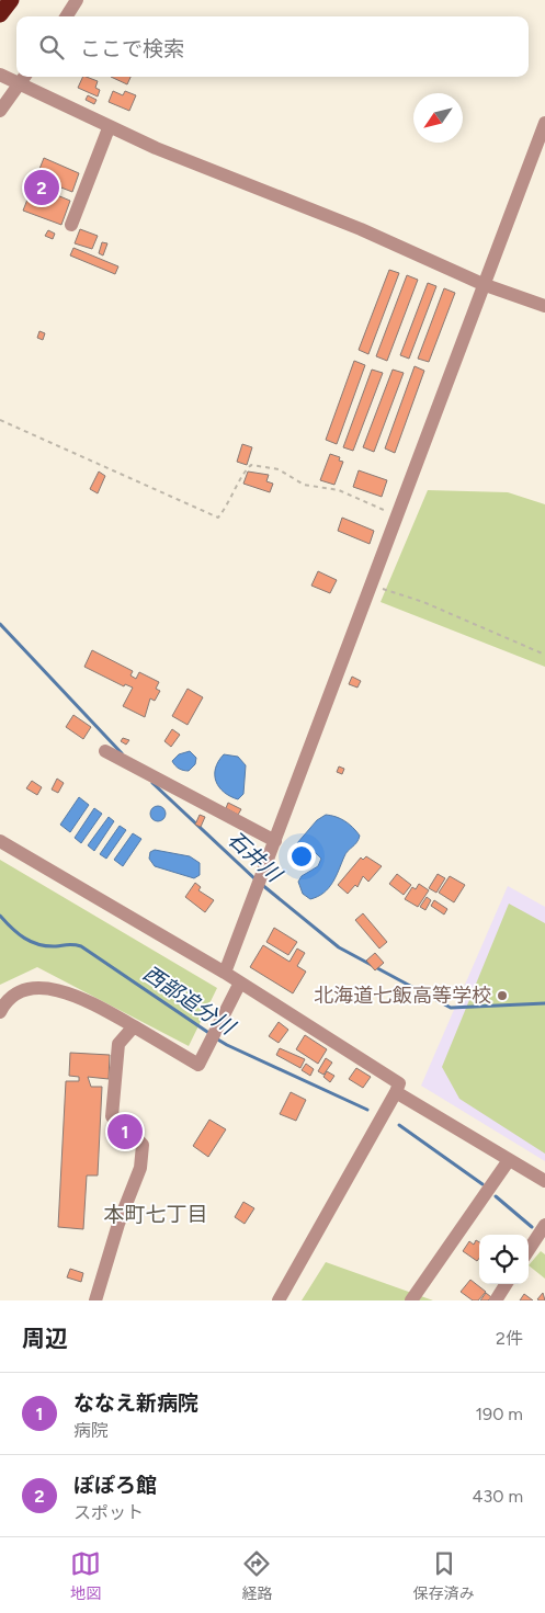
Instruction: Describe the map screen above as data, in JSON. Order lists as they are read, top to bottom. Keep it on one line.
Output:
{"districts":["本町七丁目"],"water":["石井川","西部追分川"],"places":["北海道七飯高等学校"],"north":"bottom left","page":{"search":"ここで検索","pins":["2","1"],"heading":["周辺","2件"],"list":[{"mark":"1","name":"ななえ新病院","note":"病院","value":"190 m"},{"mark":"2","name":"ぽぽろ館","note":"スポット","value":"430 m"}],"nav":["地図","経路","保存済み"]}}
